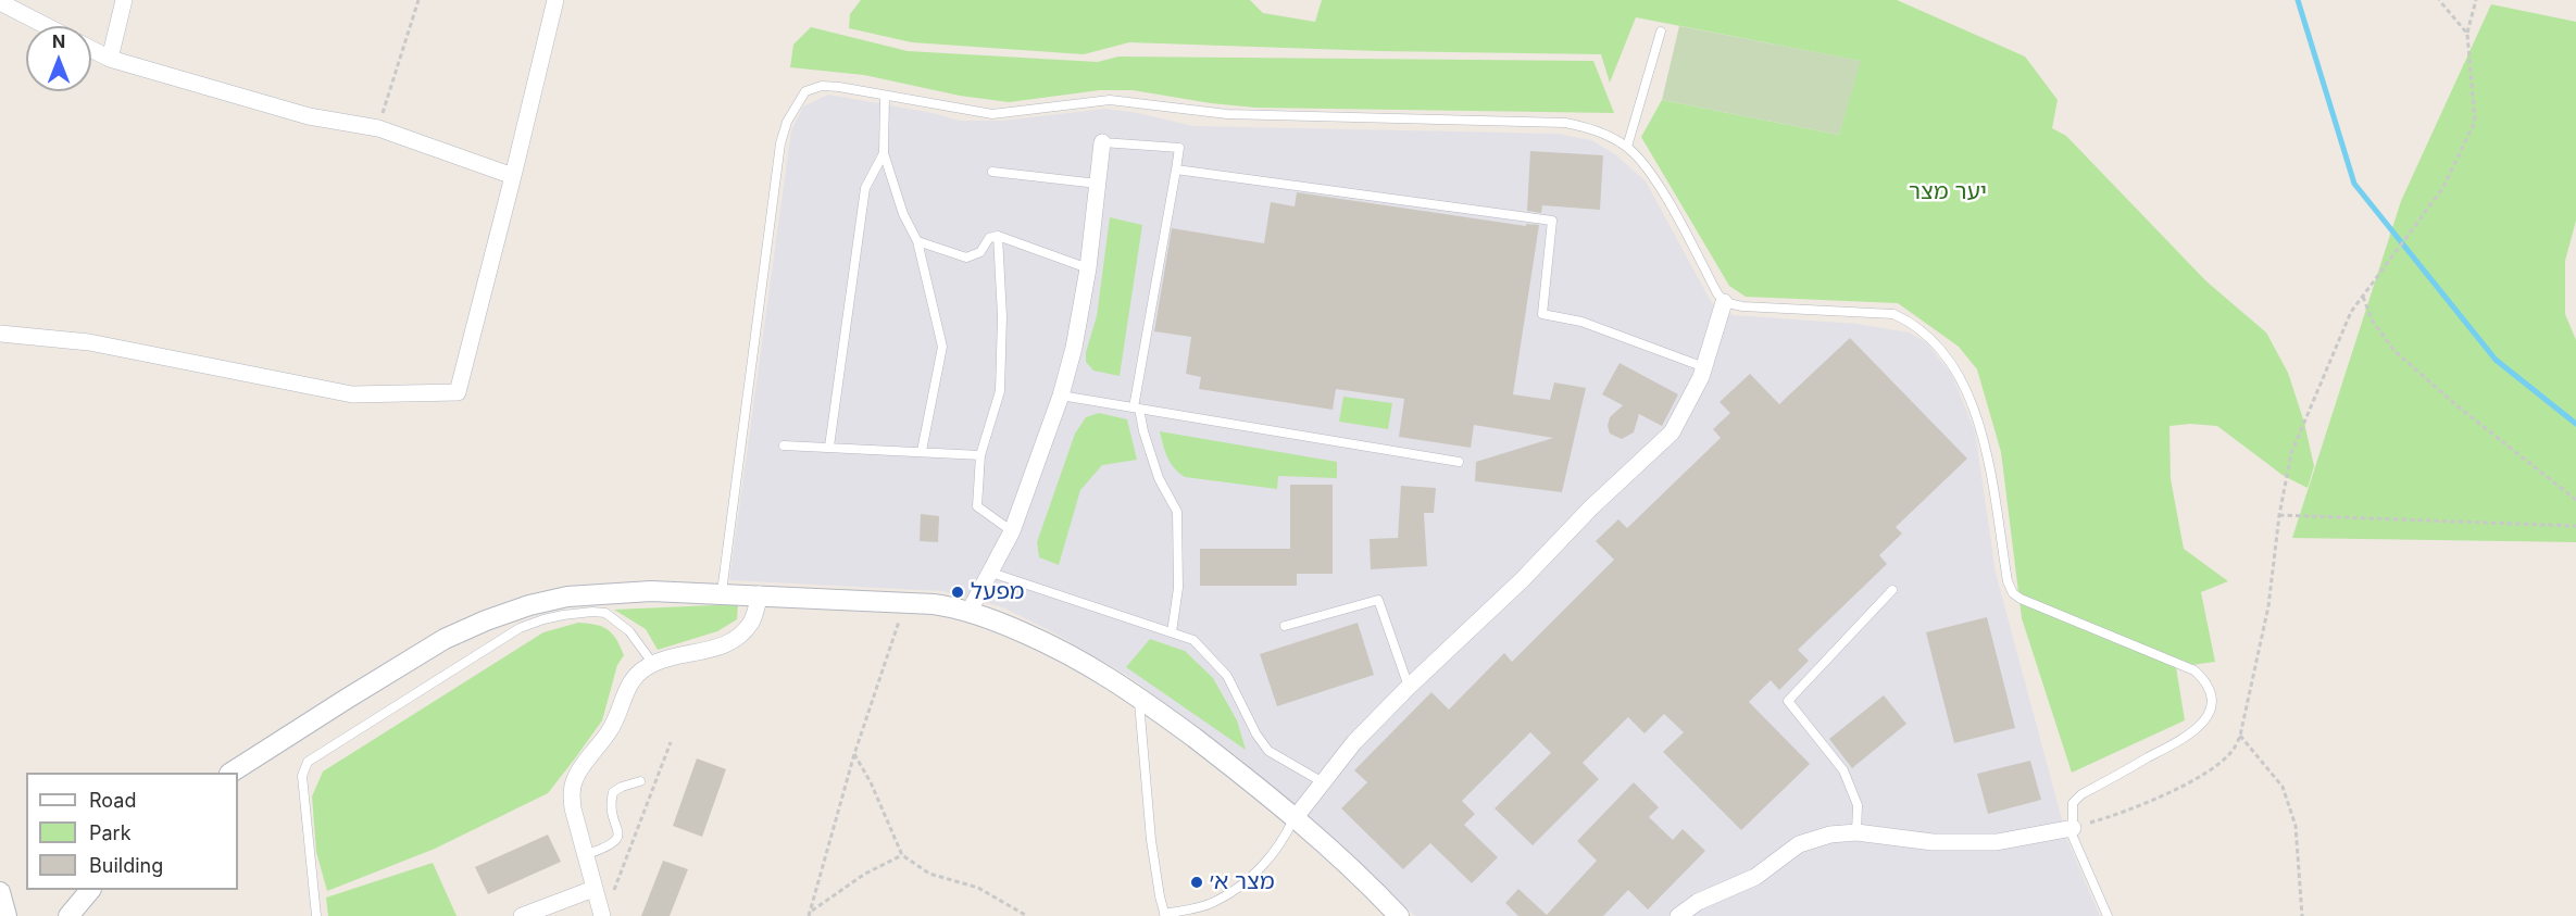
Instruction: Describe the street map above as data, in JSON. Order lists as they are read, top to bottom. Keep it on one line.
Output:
{"parks":["יער מצר"],"places":["מפעל","מצר א׳"],"legend":["Road","Park","Building"],"north":"top"}
